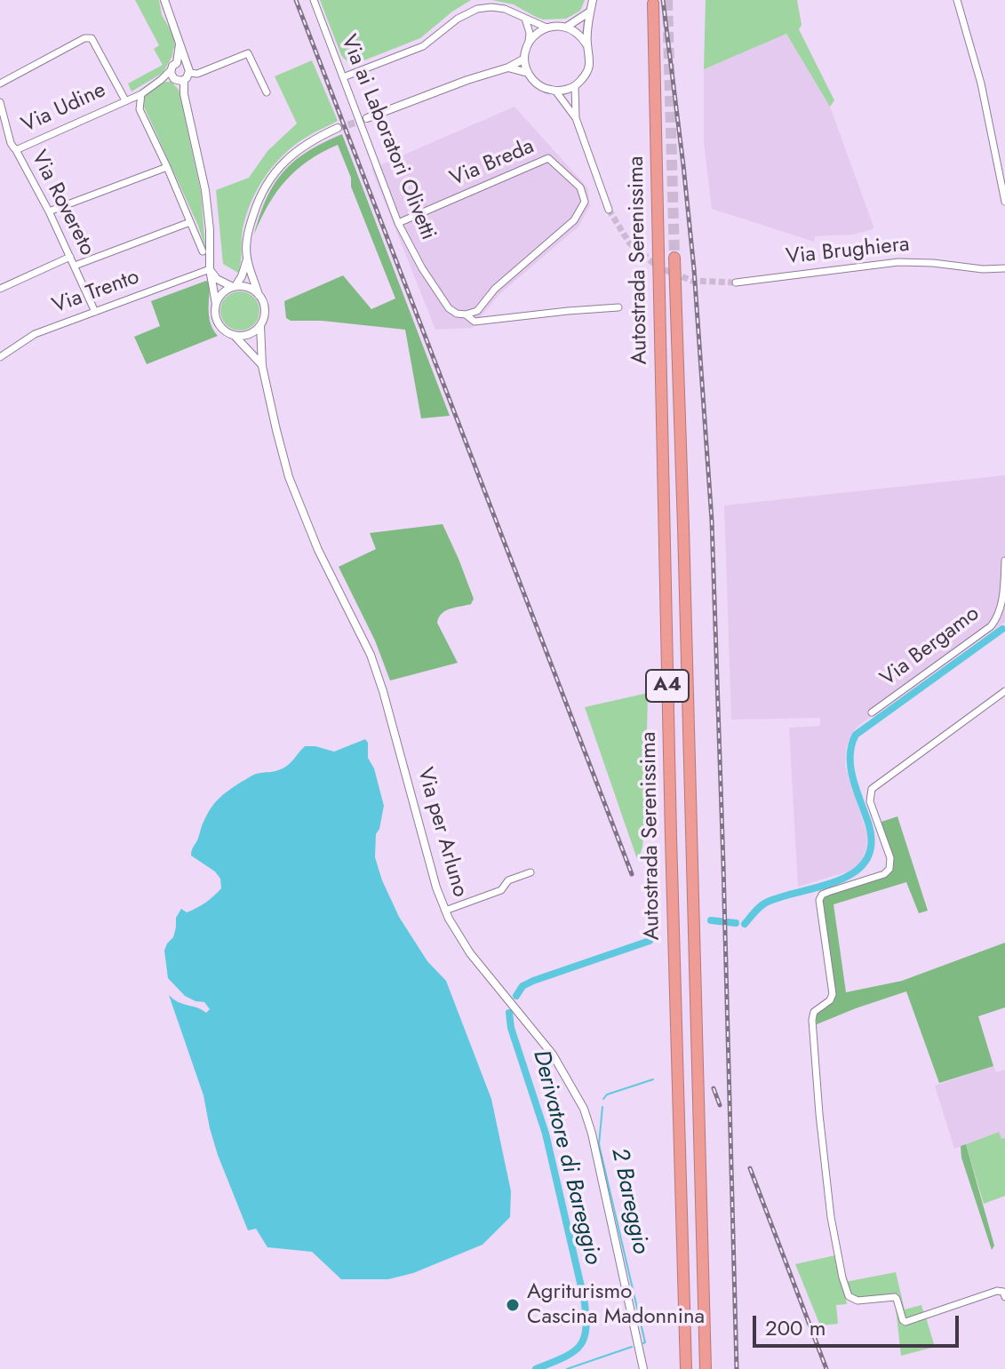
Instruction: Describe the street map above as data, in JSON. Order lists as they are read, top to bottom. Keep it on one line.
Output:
{"streets":{"highway":["Autostrada Serenissima","A4"],"street":["Via Udine","Via ai Laboratori Olivetti","Via Breda","Via Rovereto","Via Brughiera","Via Trento","Via Bergamo","Via per Arluno"]},"crossings":[["Via Udine","Via Rovereto"],["Via ai Laboratori Olivetti","Via Breda"],["Via Rovereto","Via Trento"]],"water":["Derivatore di Bareggio","2 Bareggio"],"places":["Agriturismo Cascina Madonnina"],"scale_bar":"200 m"}
